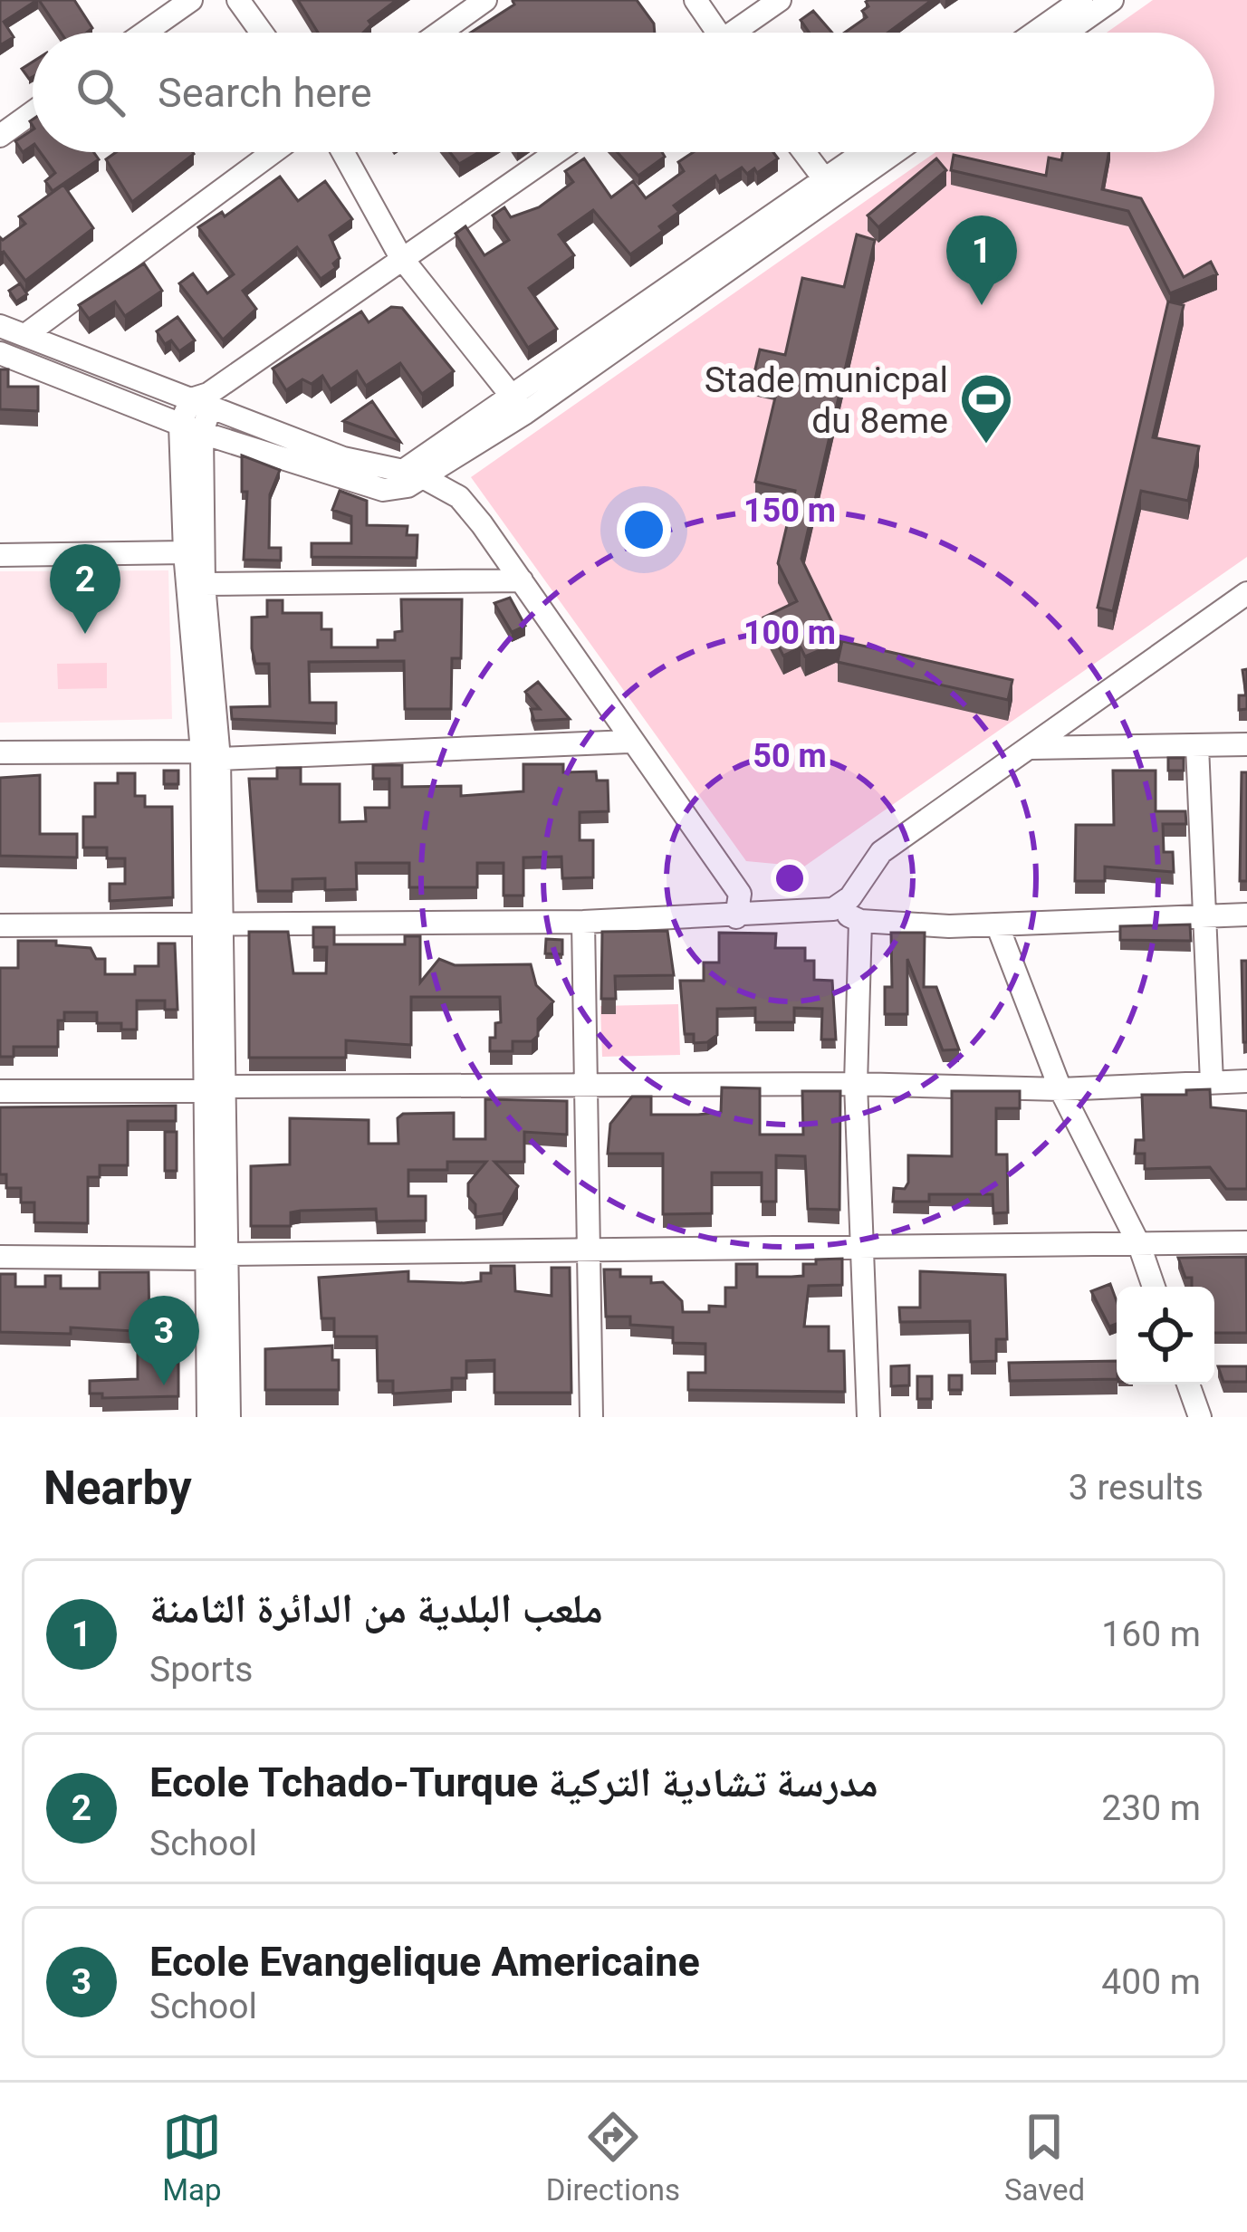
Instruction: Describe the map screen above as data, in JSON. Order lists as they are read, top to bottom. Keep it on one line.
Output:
{"places":{"sports":["Stade municpal du 8eme"]},"page":{"search":"Search here","pins":["1","2","3"],"heading":["Nearby","3 results"],"list":[{"mark":"1","name":"ملعب البلدية من الدائرة الثامنة","note":"Sports","value":"160 m"},{"mark":"2","name":"Ecole Tchado-Turque مدرسة تشادية التركية","note":"School","value":"230 m"},{"mark":"3","name":"Ecole Evangelique Americaine","note":"School","value":"400 m"}],"nav":["Map","Directions","Saved"]},"rings":["150 m","100 m","50 m"]}
